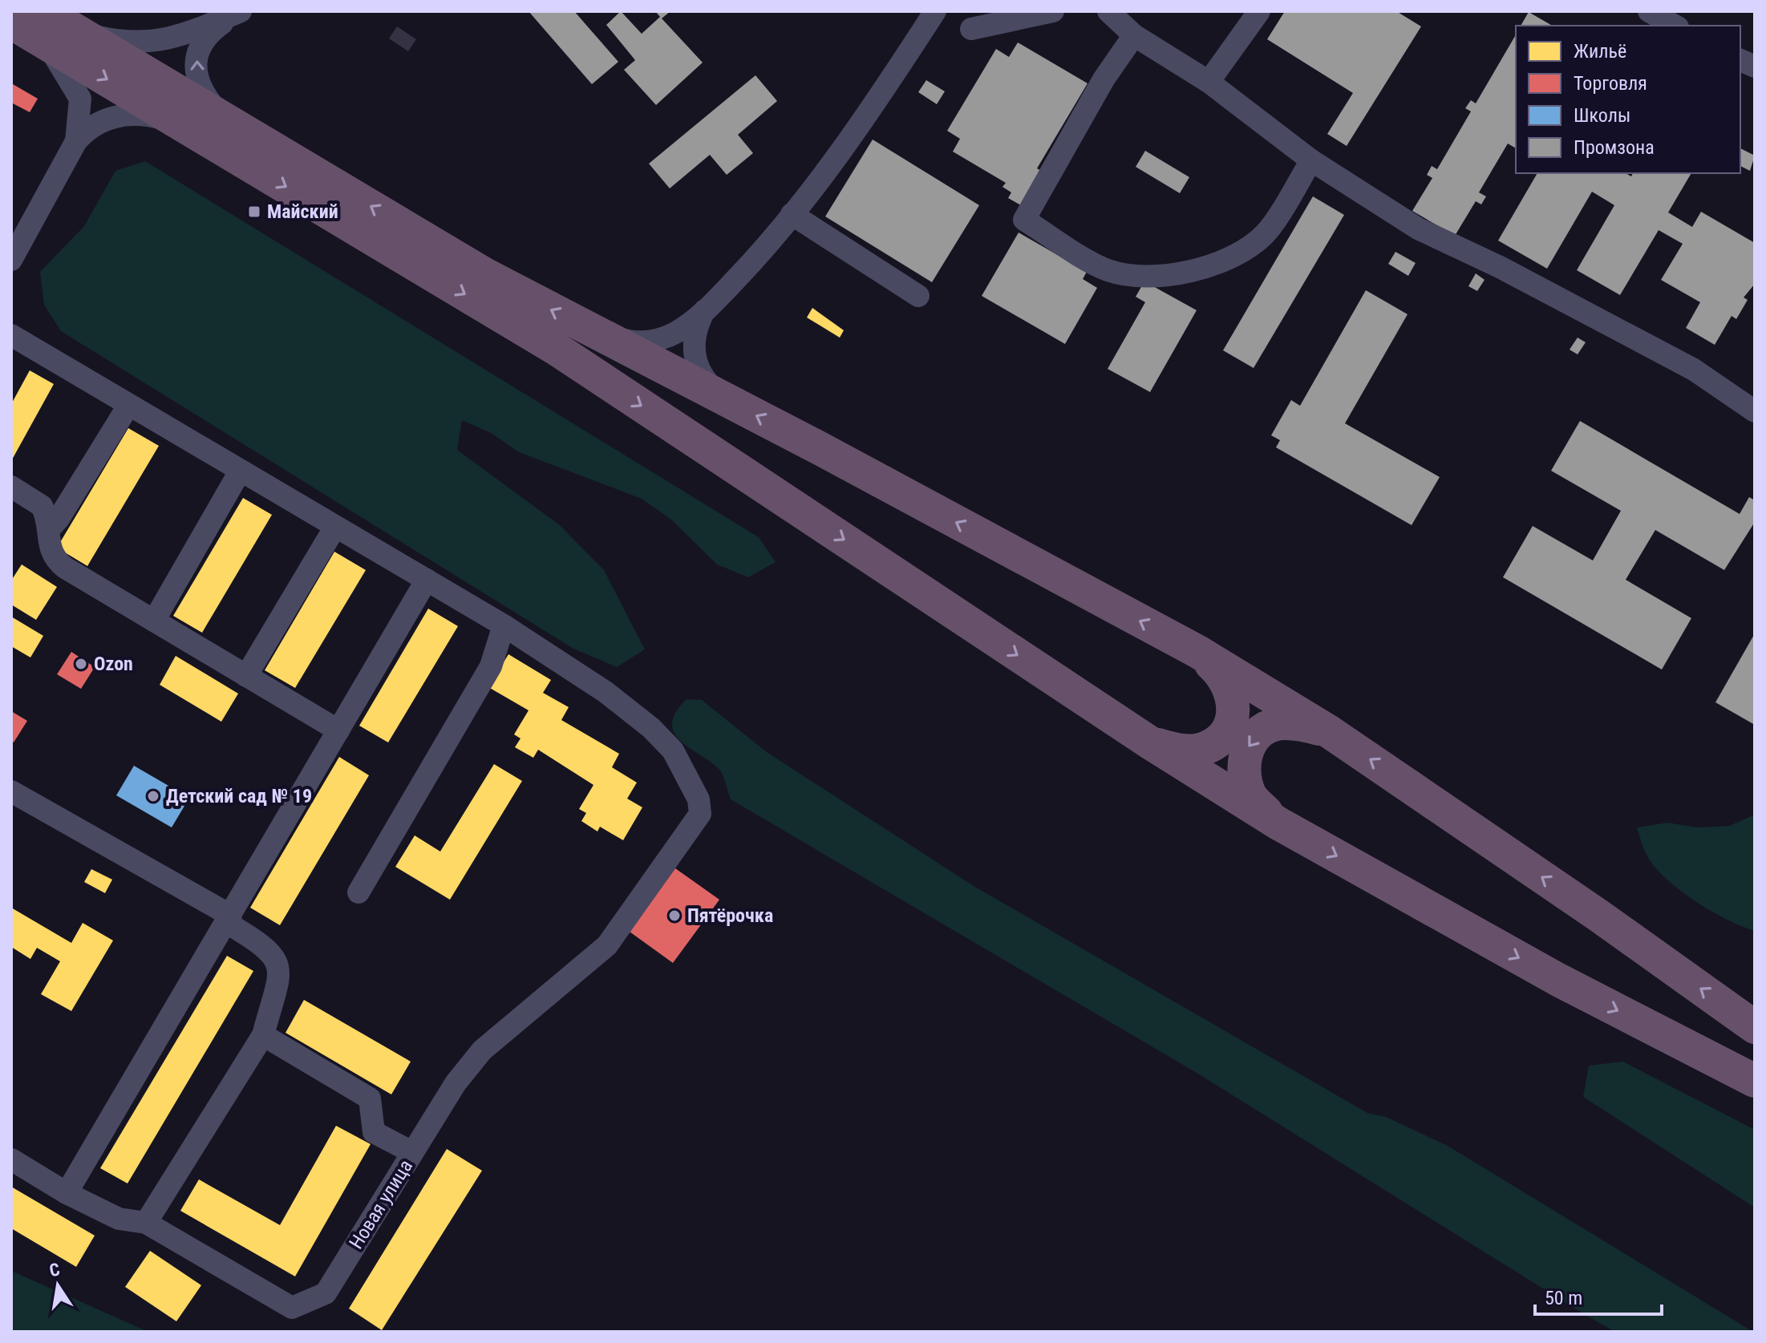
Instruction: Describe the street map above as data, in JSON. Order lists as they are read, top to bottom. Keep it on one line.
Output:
{"streets":{"street":["Новая улица"]},"places":{"transit":["Майский"],"other":["Ozon","Детский сад № 19","Пятёрочка"]},"legend":["Жильё","Торговля","Школы","Промзона"],"scale_bar":"50 m","north":"top"}
